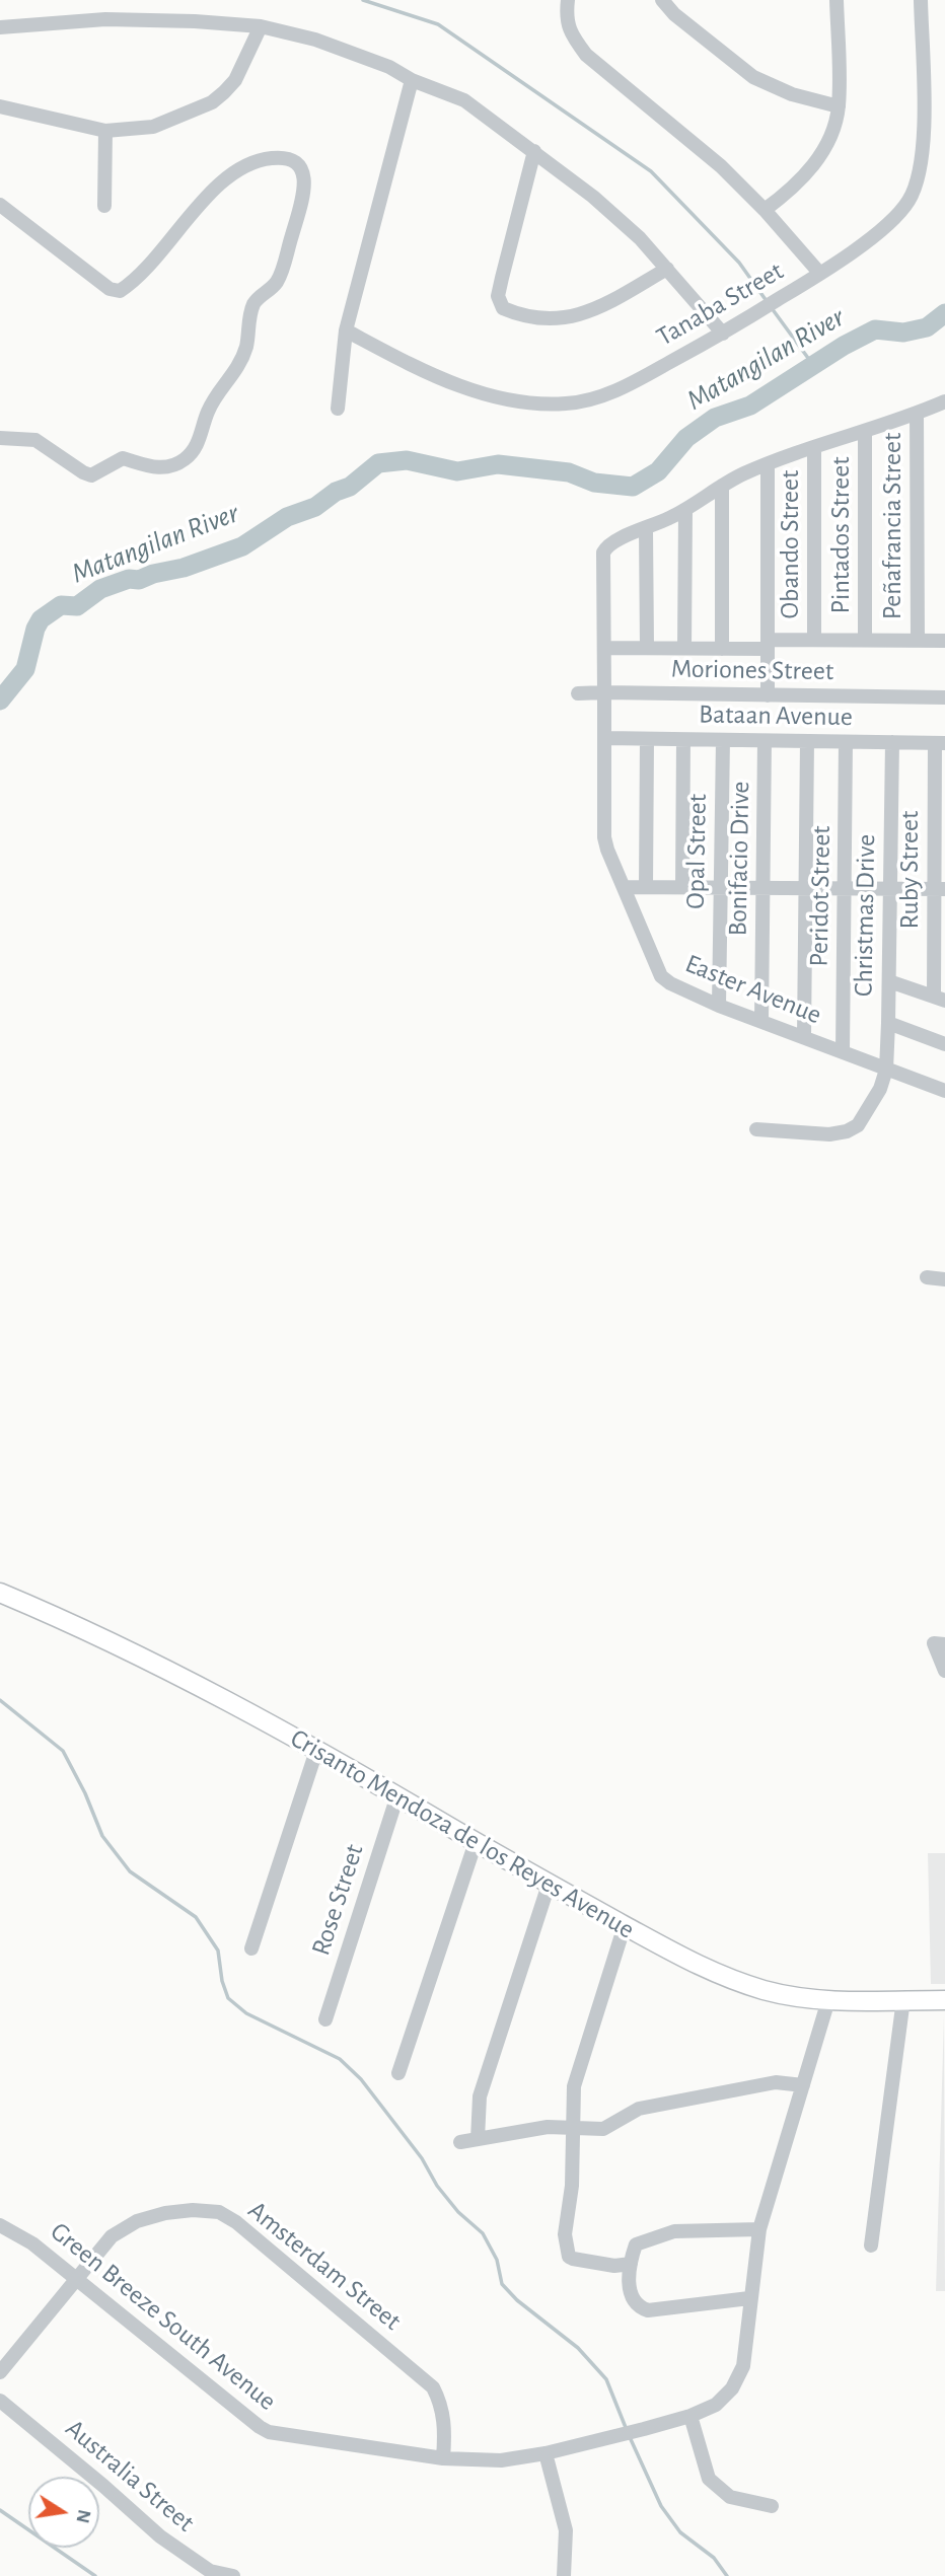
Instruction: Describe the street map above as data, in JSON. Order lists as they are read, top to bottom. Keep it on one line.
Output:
{"streets":{"main road":["Crisanto Mendoza de los Reyes Avenue"],"street":["Tanaba Street","Peñafrancia Street","Pintados Street","Obando Street","Moriones Street","Bataan Avenue","Opal Street","Bonifacio Drive","Ruby Street","Peridot Street","Christmas Drive","Easter Avenue","Rose Street","Amsterdam Street","Green Breeze South Avenue","Australia Street"]},"crossings":[["Moriones Street","Easter Avenue"],["Bataan Avenue","Opal Street"],["Bataan Avenue","Bonifacio Drive"],["Bataan Avenue","Ruby Street"],["Bataan Avenue","Peridot Street"],["Bataan Avenue","Christmas Drive"],["Bataan Avenue","Easter Avenue"],["Opal Street","Easter Avenue"],["Bonifacio Drive","Easter Avenue"],["Peridot Street","Easter Avenue"],["Christmas Drive","Easter Avenue"],["Crisanto Mendoza de los Reyes Avenue","Rose Street"],["Crisanto Mendoza de los Reyes Avenue","Green Breeze South Avenue"],["Amsterdam Street","Green Breeze South Avenue"]],"water":["Matangilan River"],"north":"right"}
